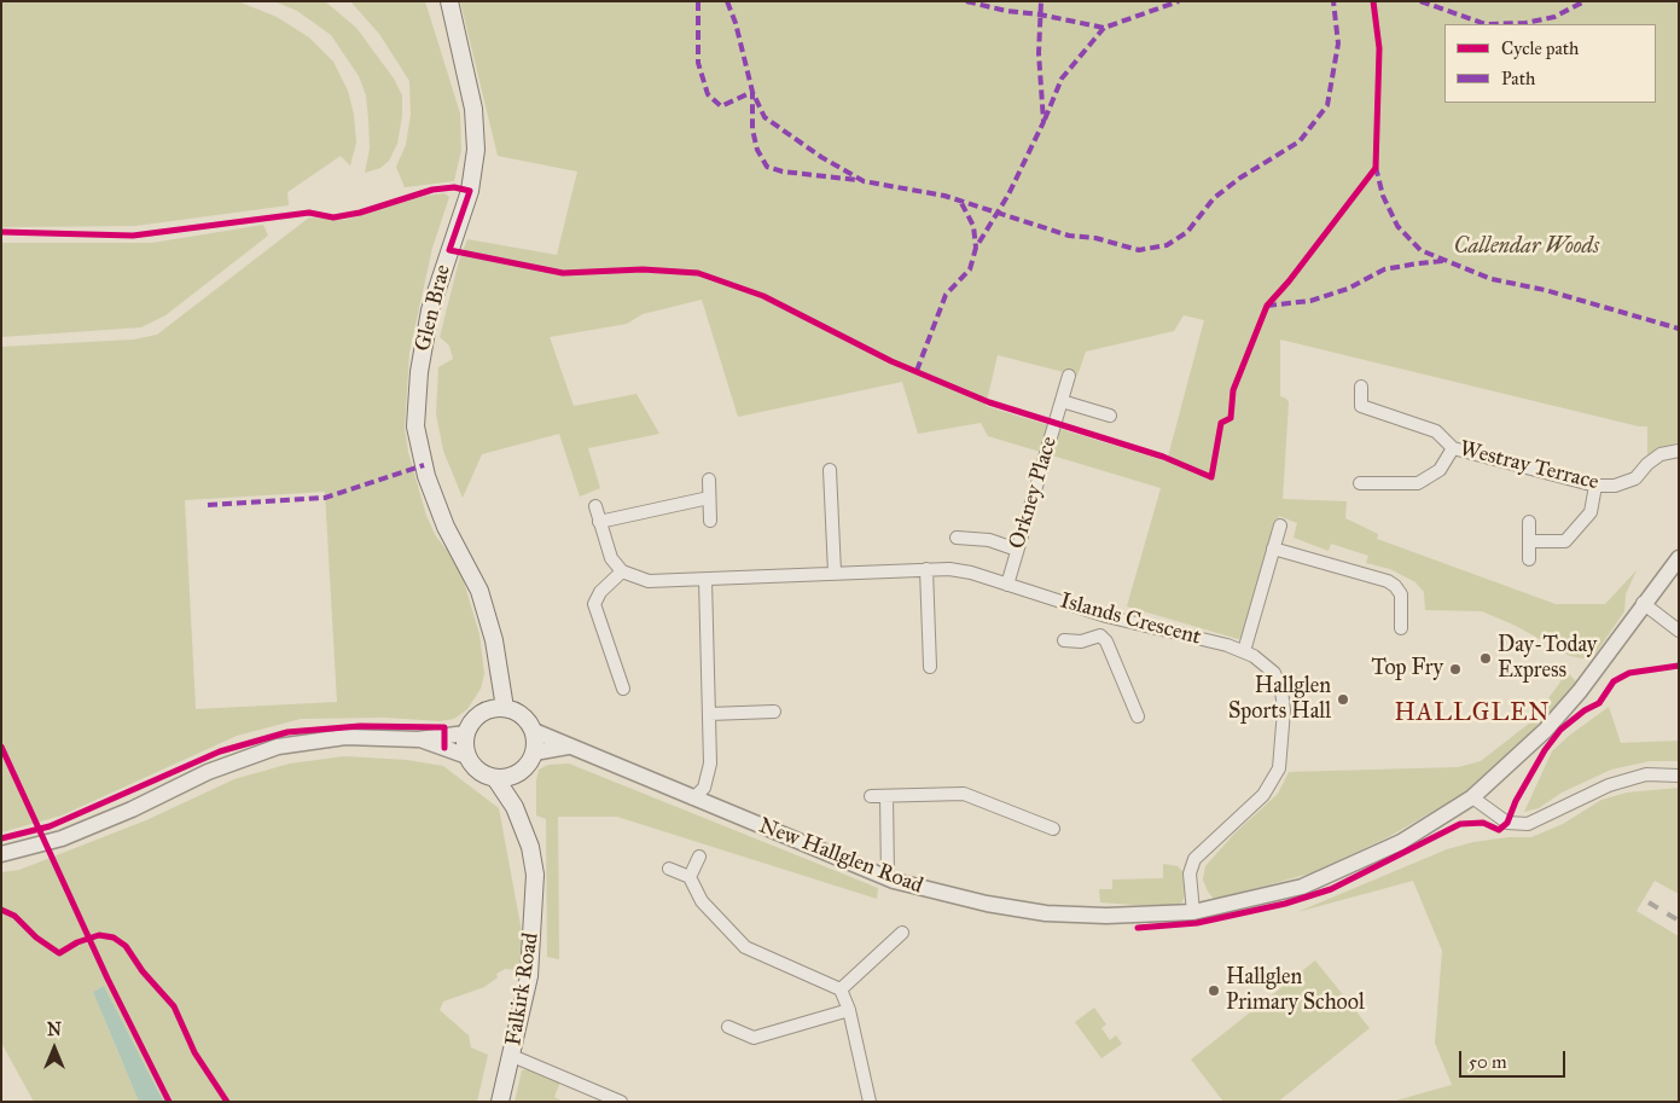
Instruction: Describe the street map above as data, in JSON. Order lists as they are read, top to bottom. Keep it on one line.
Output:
{"streets":{"main road":["Glen Brae","Falkirk Road"],"street":["Westray Terrace","Orkney Place","Islands Crescent","New Hallglen Road"]},"crossings":[["Glen Brae","New Hallglen Road"],["Glen Brae","Falkirk Road"],["Orkney Place","Islands Crescent"],["Islands Crescent","New Hallglen Road"],["New Hallglen Road","Falkirk Road"]],"districts":["HALLGLEN"],"parks":["Callendar Woods"],"places":["Day-Today Express","Top Fry","Hallglen Sports Hall","Hallglen Primary School"],"legend":["Cycle path","Path"],"scale_bar":"50 m","north":"top"}
